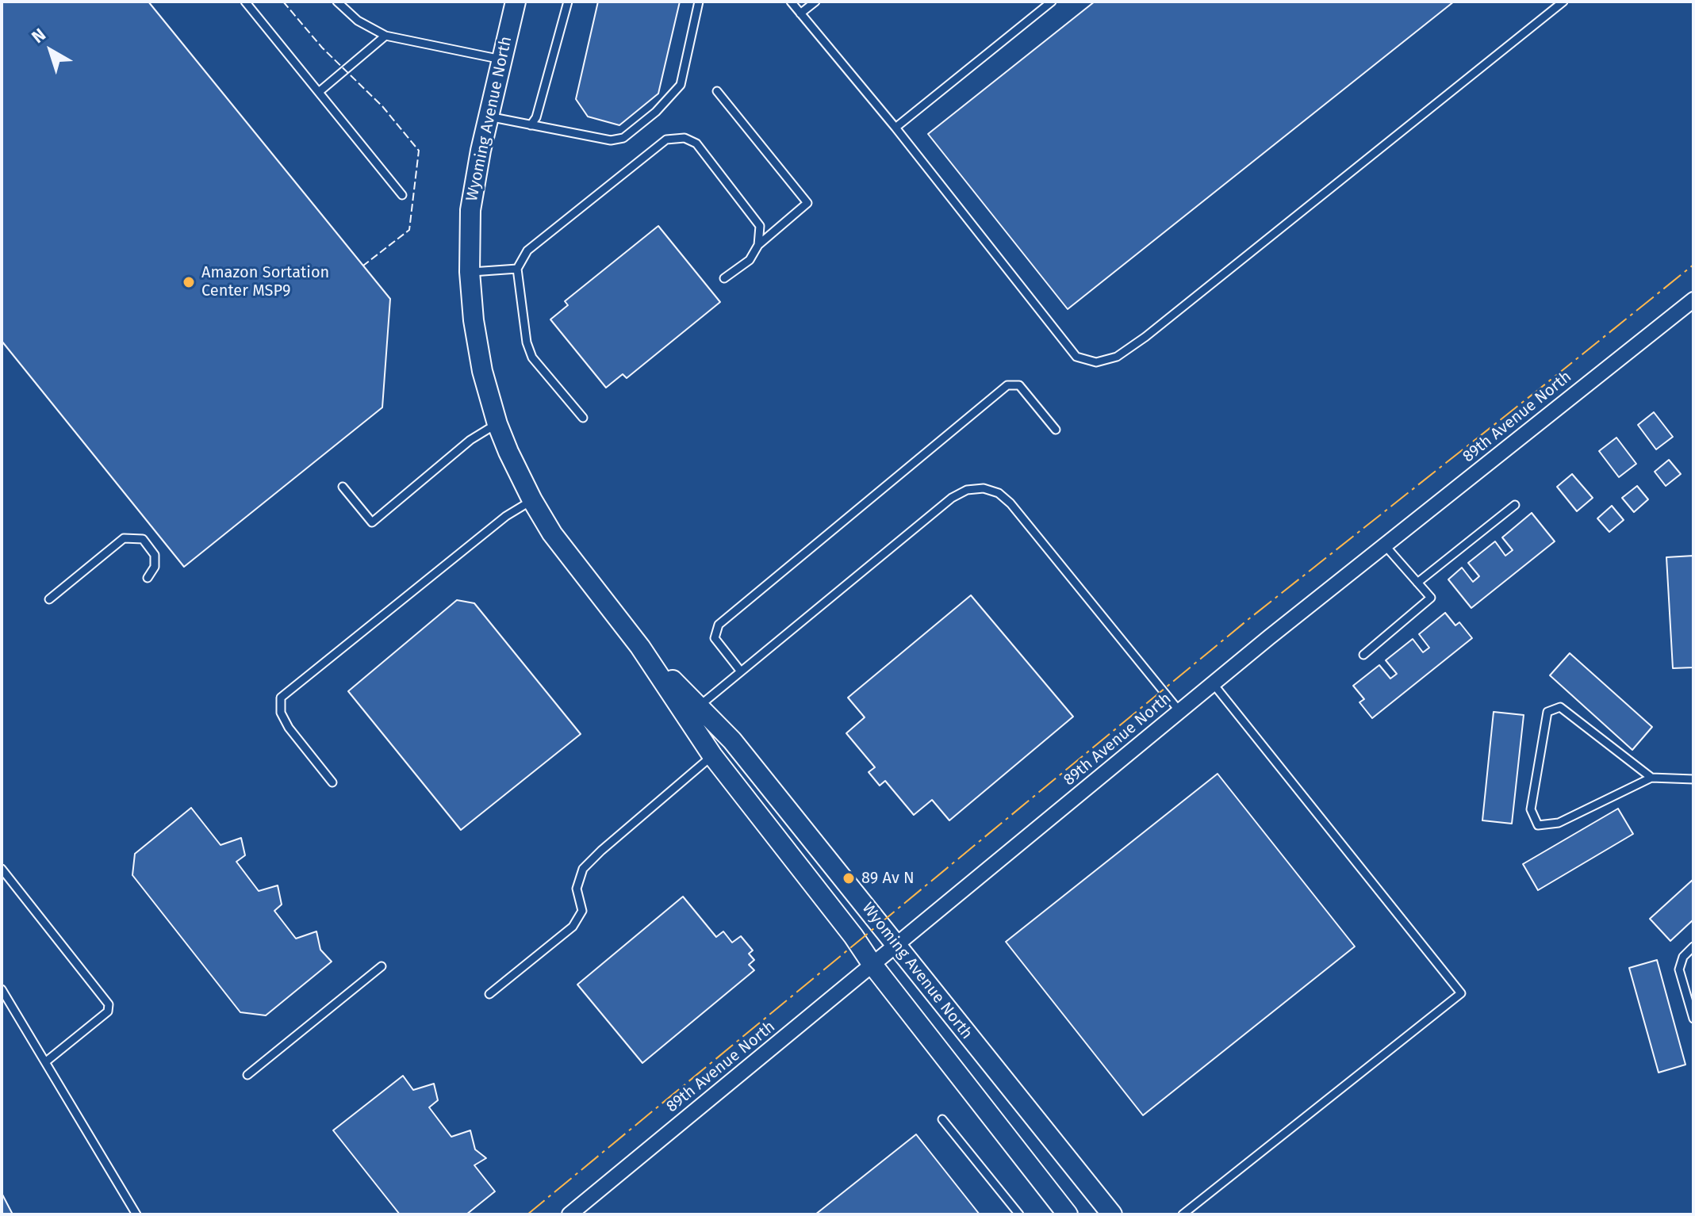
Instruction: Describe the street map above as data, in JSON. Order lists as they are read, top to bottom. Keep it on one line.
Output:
{"streets":{"street":["Wyoming Avenue North","89th Avenue North"]},"crossings":[["Wyoming Avenue North","89th Avenue North"]],"places":["Amazon Sortation Center MSP9","89 Av N"],"north":"top left"}
